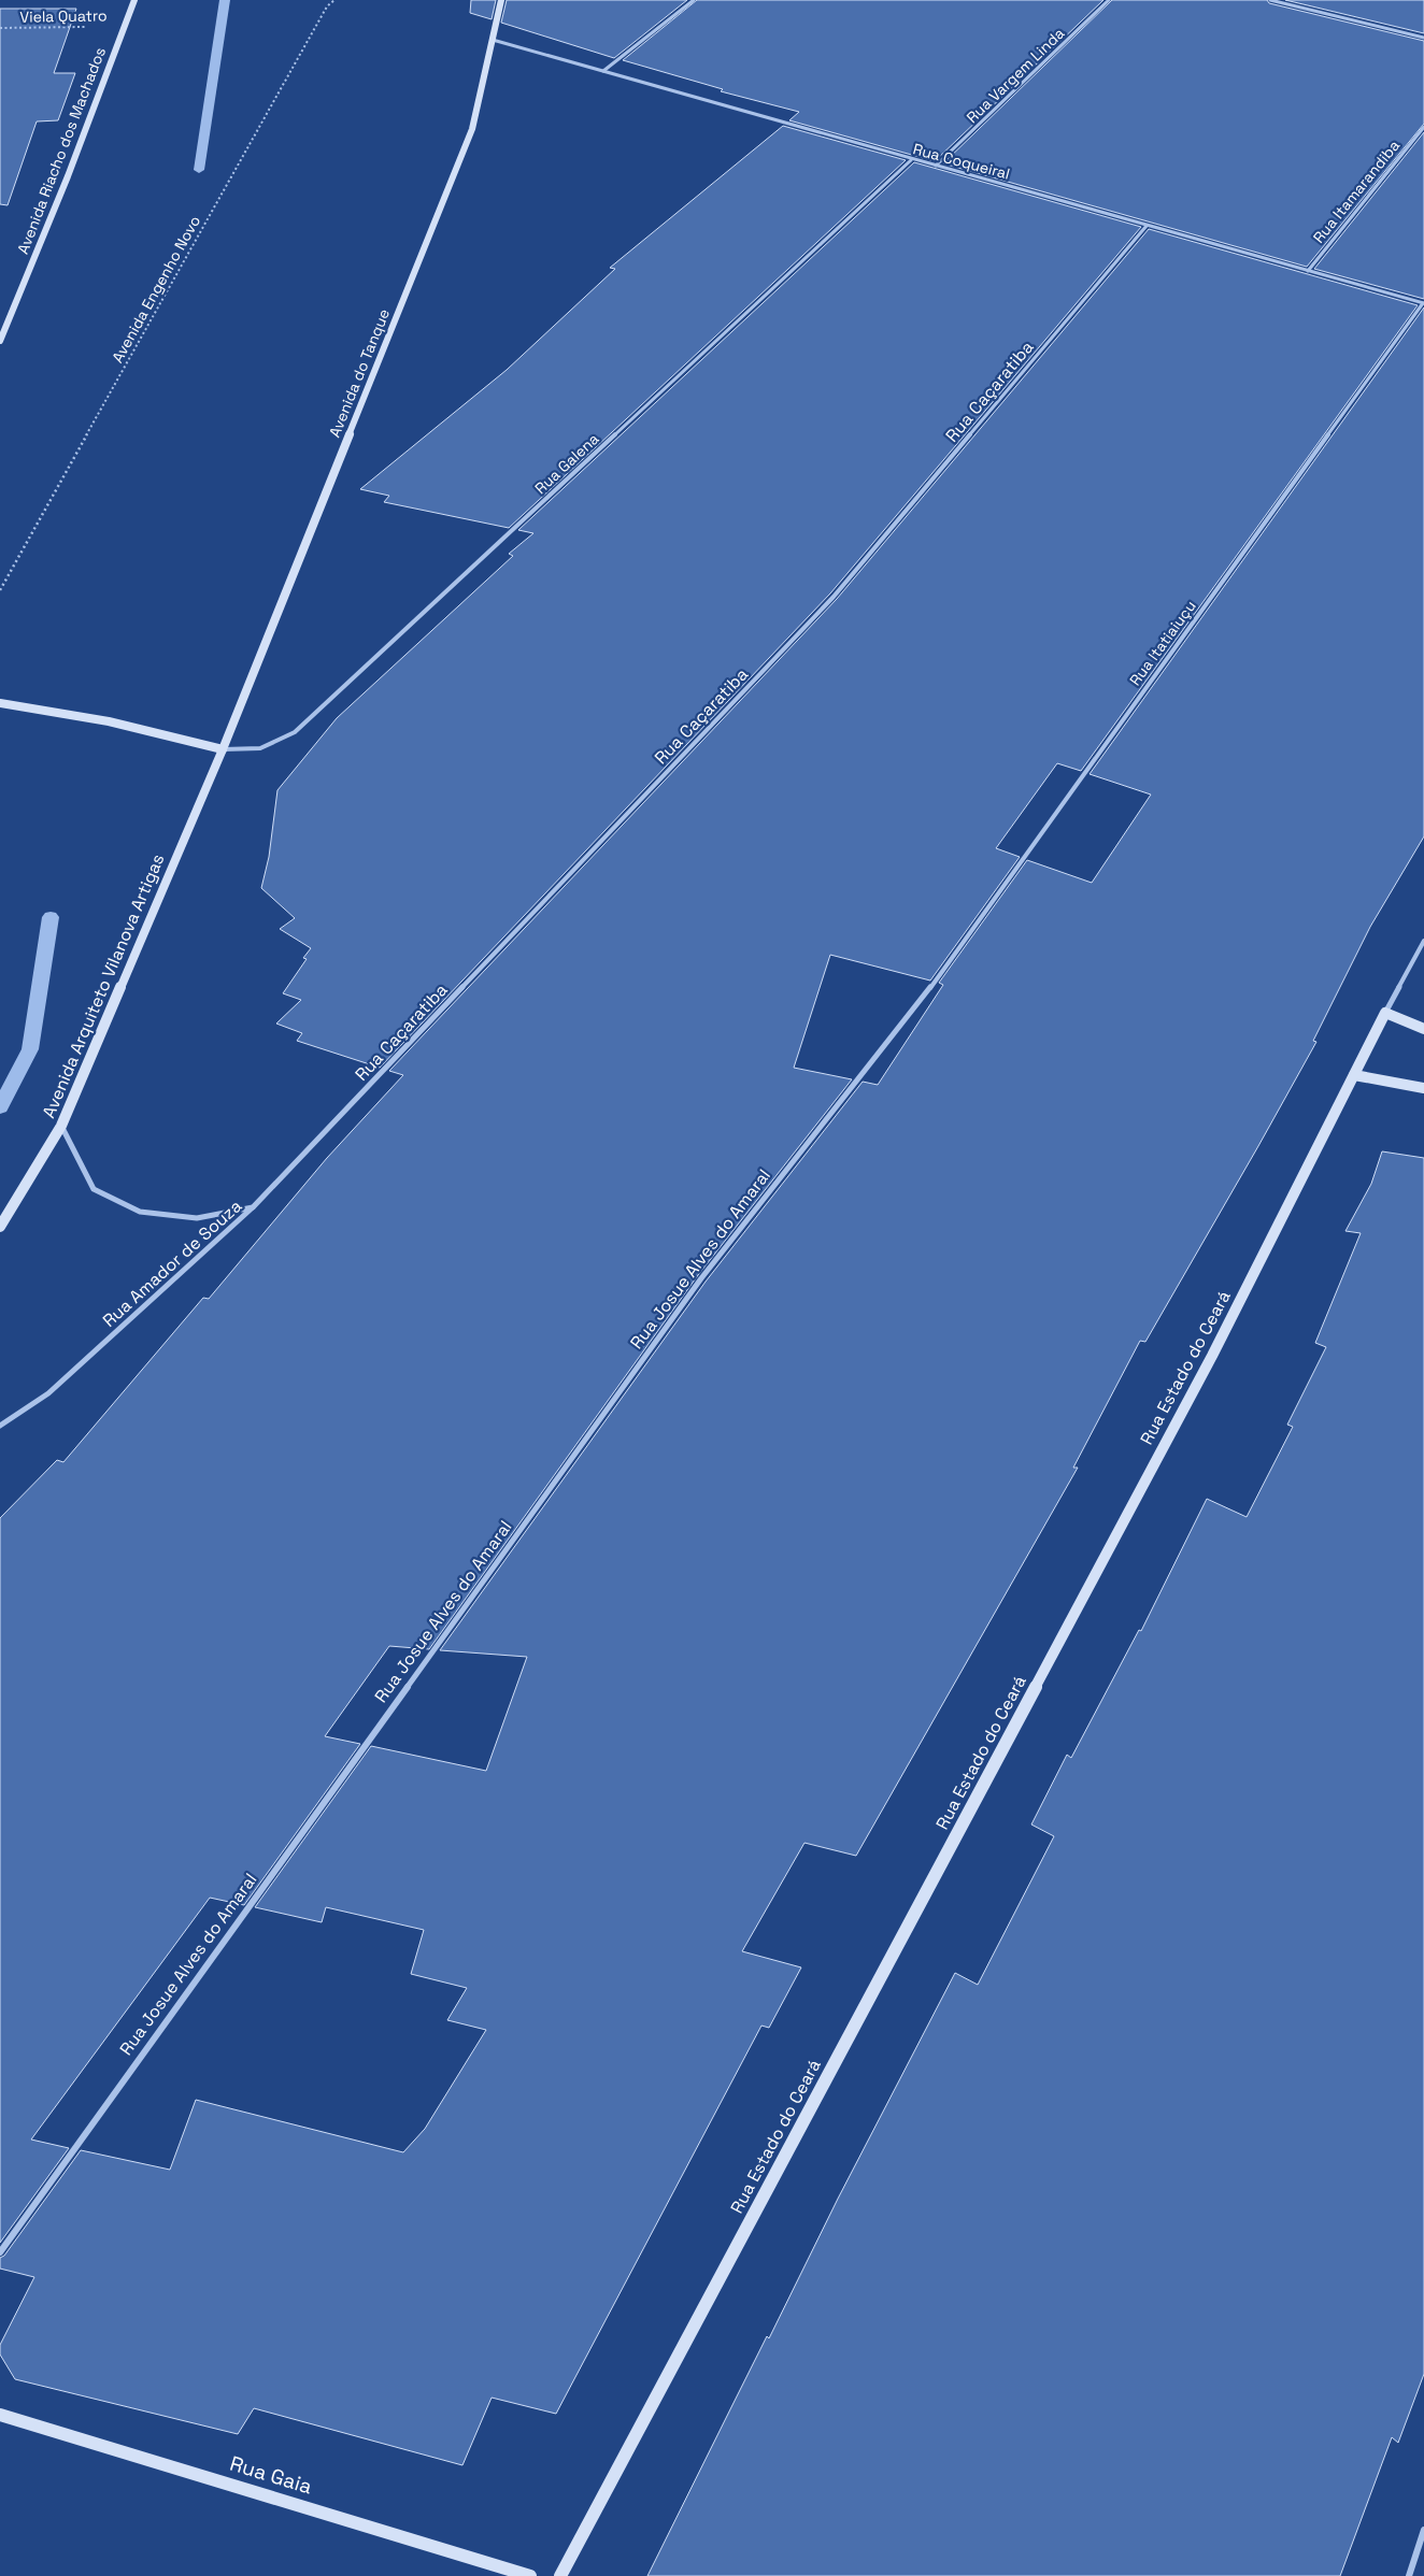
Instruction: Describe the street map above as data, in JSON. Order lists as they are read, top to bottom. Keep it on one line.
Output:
{"streets":{"main road":["Avenida Riacho dos Machados","Avenida do Tanque","Avenida Arquiteto Vilanova Artigas","Rua Estado do Ceará","Rua Gaia"],"street":["Rua Vargem Linda","Rua Coqueiral","Rua Itamarandiba","Rua Caçaratiba","Rua Galena","Rua Itatiaiuçu","Rua Josue Alves do Amaral","Rua Amador de Souza"],"path":["Viela Quatro","Avenida Engenho Novo"]},"crossings":[["Viela Quatro","Avenida Riacho dos Machados"],["Rua Vargem Linda","Rua Coqueiral"],["Rua Coqueiral","Rua Itamarandiba"],["Rua Coqueiral","Avenida do Tanque"],["Rua Coqueiral","Rua Caçaratiba"],["Rua Coqueiral","Rua Galena"],["Rua Coqueiral","Rua Itatiaiuçu"],["Avenida do Tanque","Rua Galena"],["Avenida do Tanque","Avenida Arquiteto Vilanova Artigas"],["Rua Caçaratiba","Rua Amador de Souza"],["Rua Galena","Avenida Arquiteto Vilanova Artigas"],["Rua Itatiaiuçu","Rua Josue Alves do Amaral"],["Avenida Arquiteto Vilanova Artigas","Rua Amador de Souza"]]}
